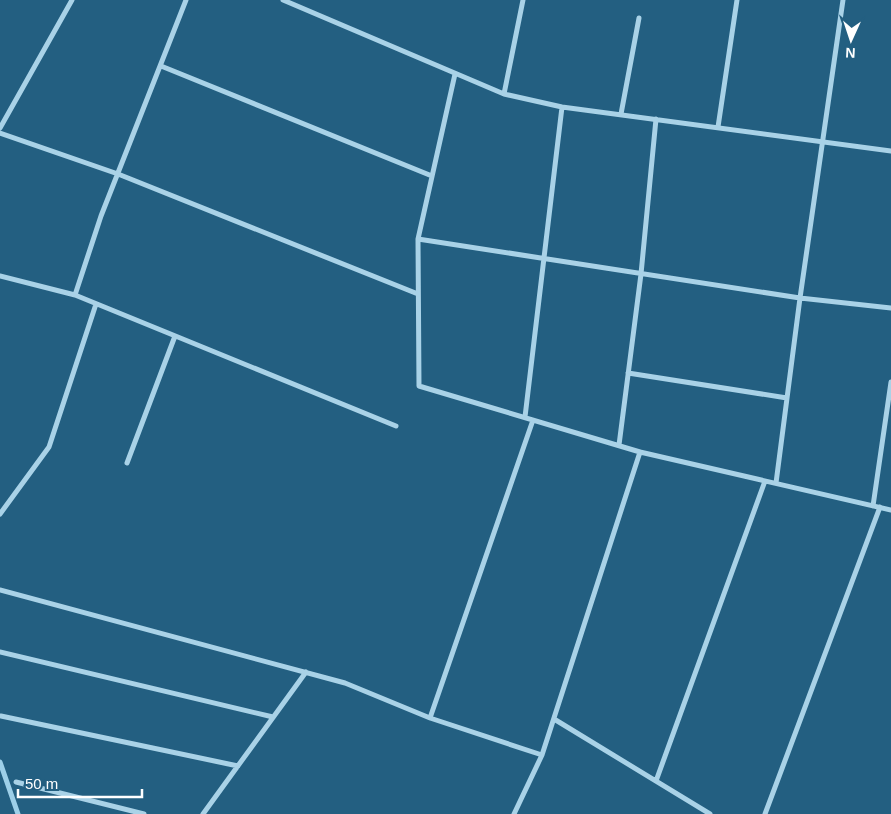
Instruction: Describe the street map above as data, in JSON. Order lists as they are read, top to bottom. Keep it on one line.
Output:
{"scale_bar":"50 m","north":"bottom"}
